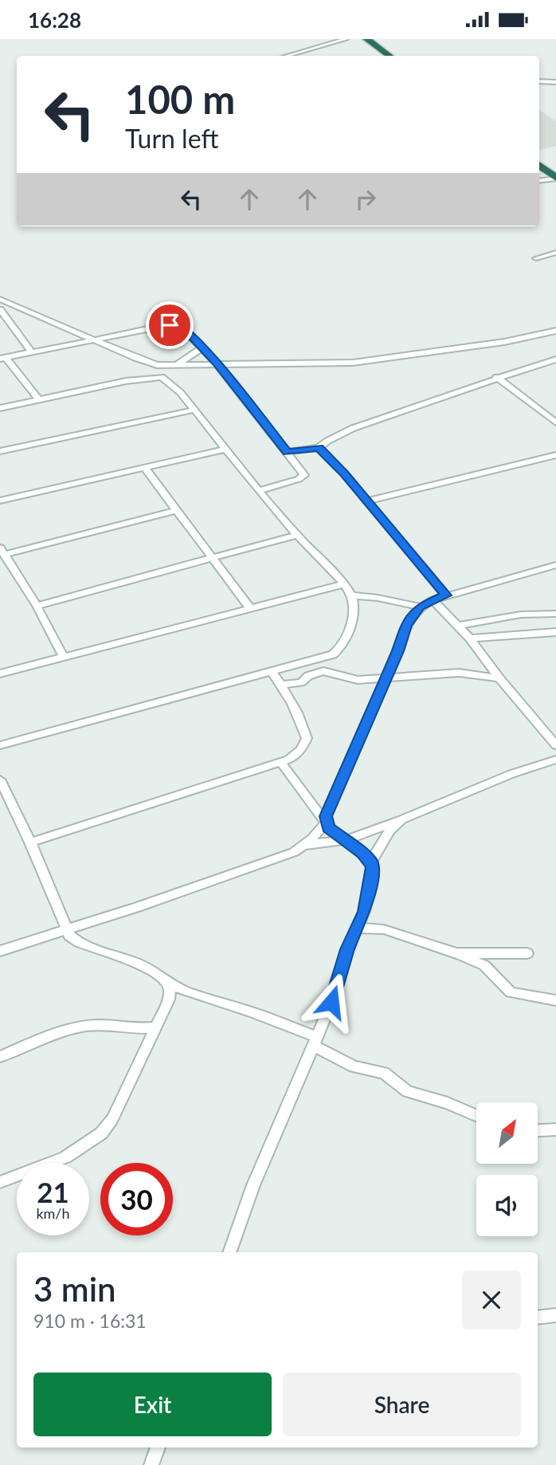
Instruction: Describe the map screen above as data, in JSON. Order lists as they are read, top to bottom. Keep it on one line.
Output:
{"north":"top right","page":{"status":"16:28","turn":["100 m","Turn left"],"speed":"21 km/h","limit":"30","heading":["3 min","910 m · 16:31"],"buttons":["Exit","Share"]}}
